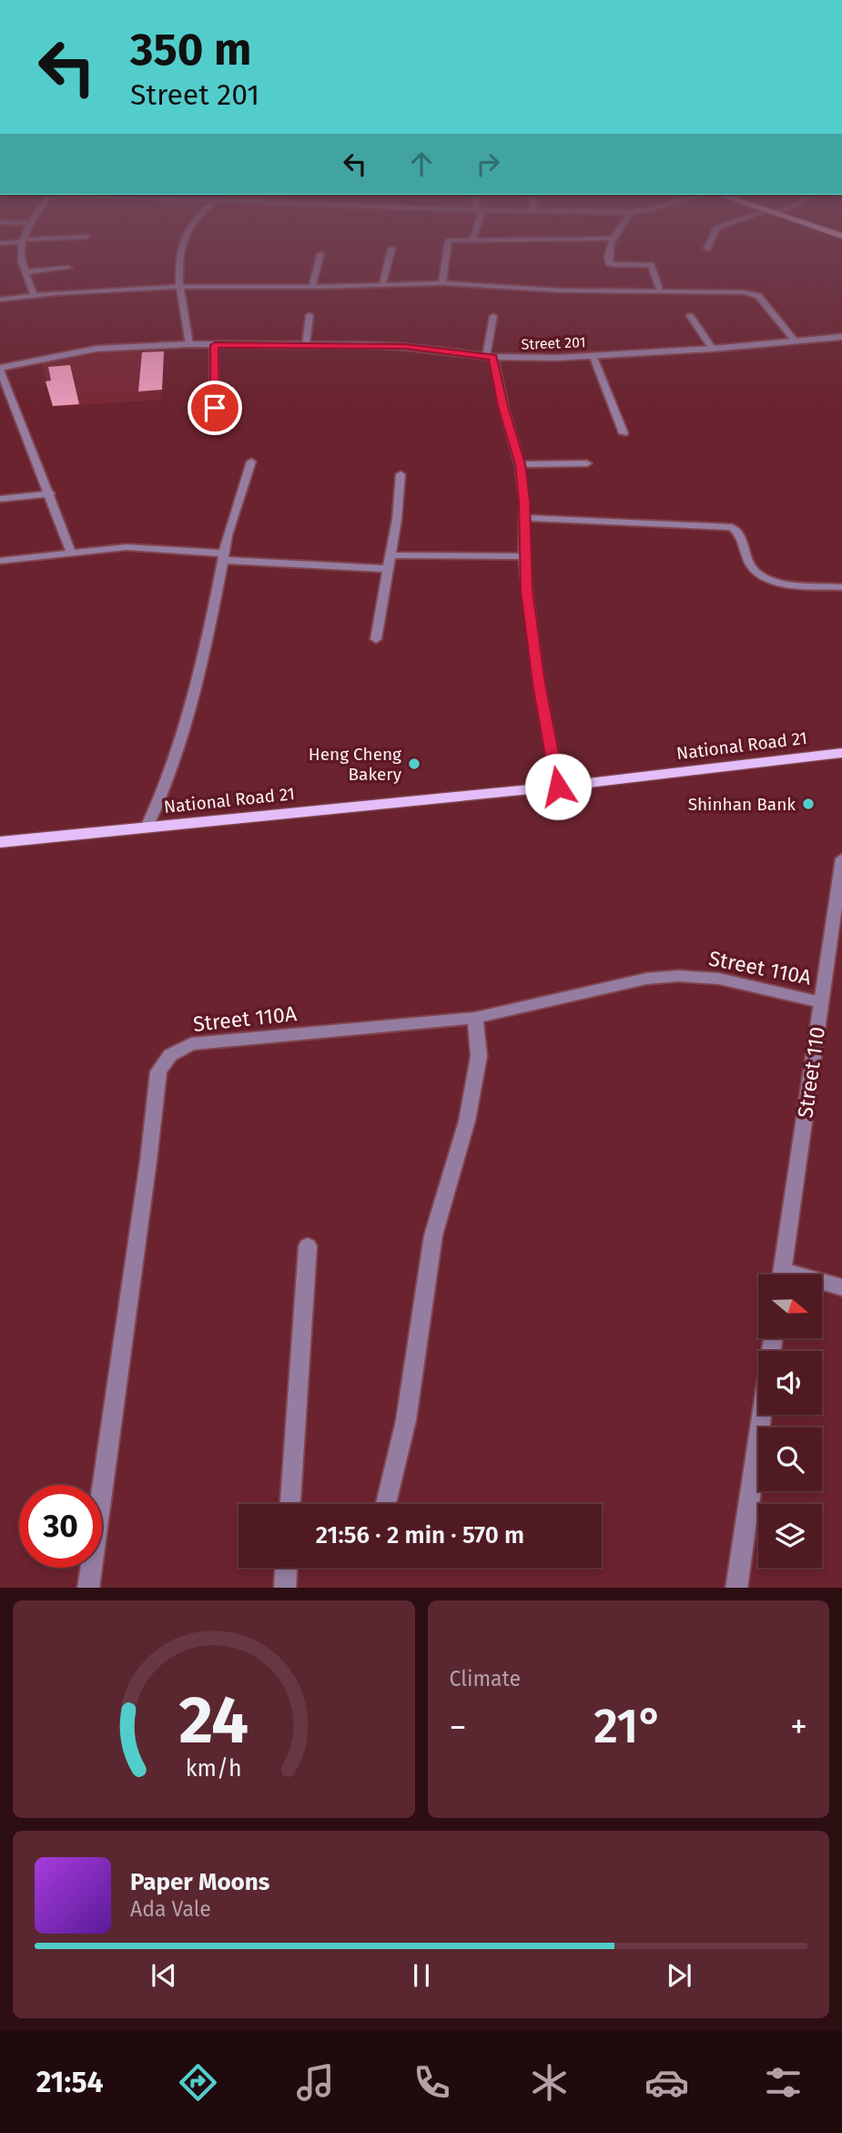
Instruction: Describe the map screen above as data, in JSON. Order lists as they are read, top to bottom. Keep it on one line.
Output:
{"streets":{"main road":["National Road 21"],"street":["Street 201","Street 110A","Street 110"]},"crossings":[["Street 110A","Street 110"]],"places":["Heng Cheng Bakery","Shinhan Bank"],"north":"right","page":{"turn":["350 m","Street 201"],"limit":"30","trip":"21:56 · 2 min · 570 m","tile":"Climate","heat":["−","21°","+"],"song":["Paper Moons","Ada Vale"],"tabs":"21:54","gauge":["24","km/h"]}}
